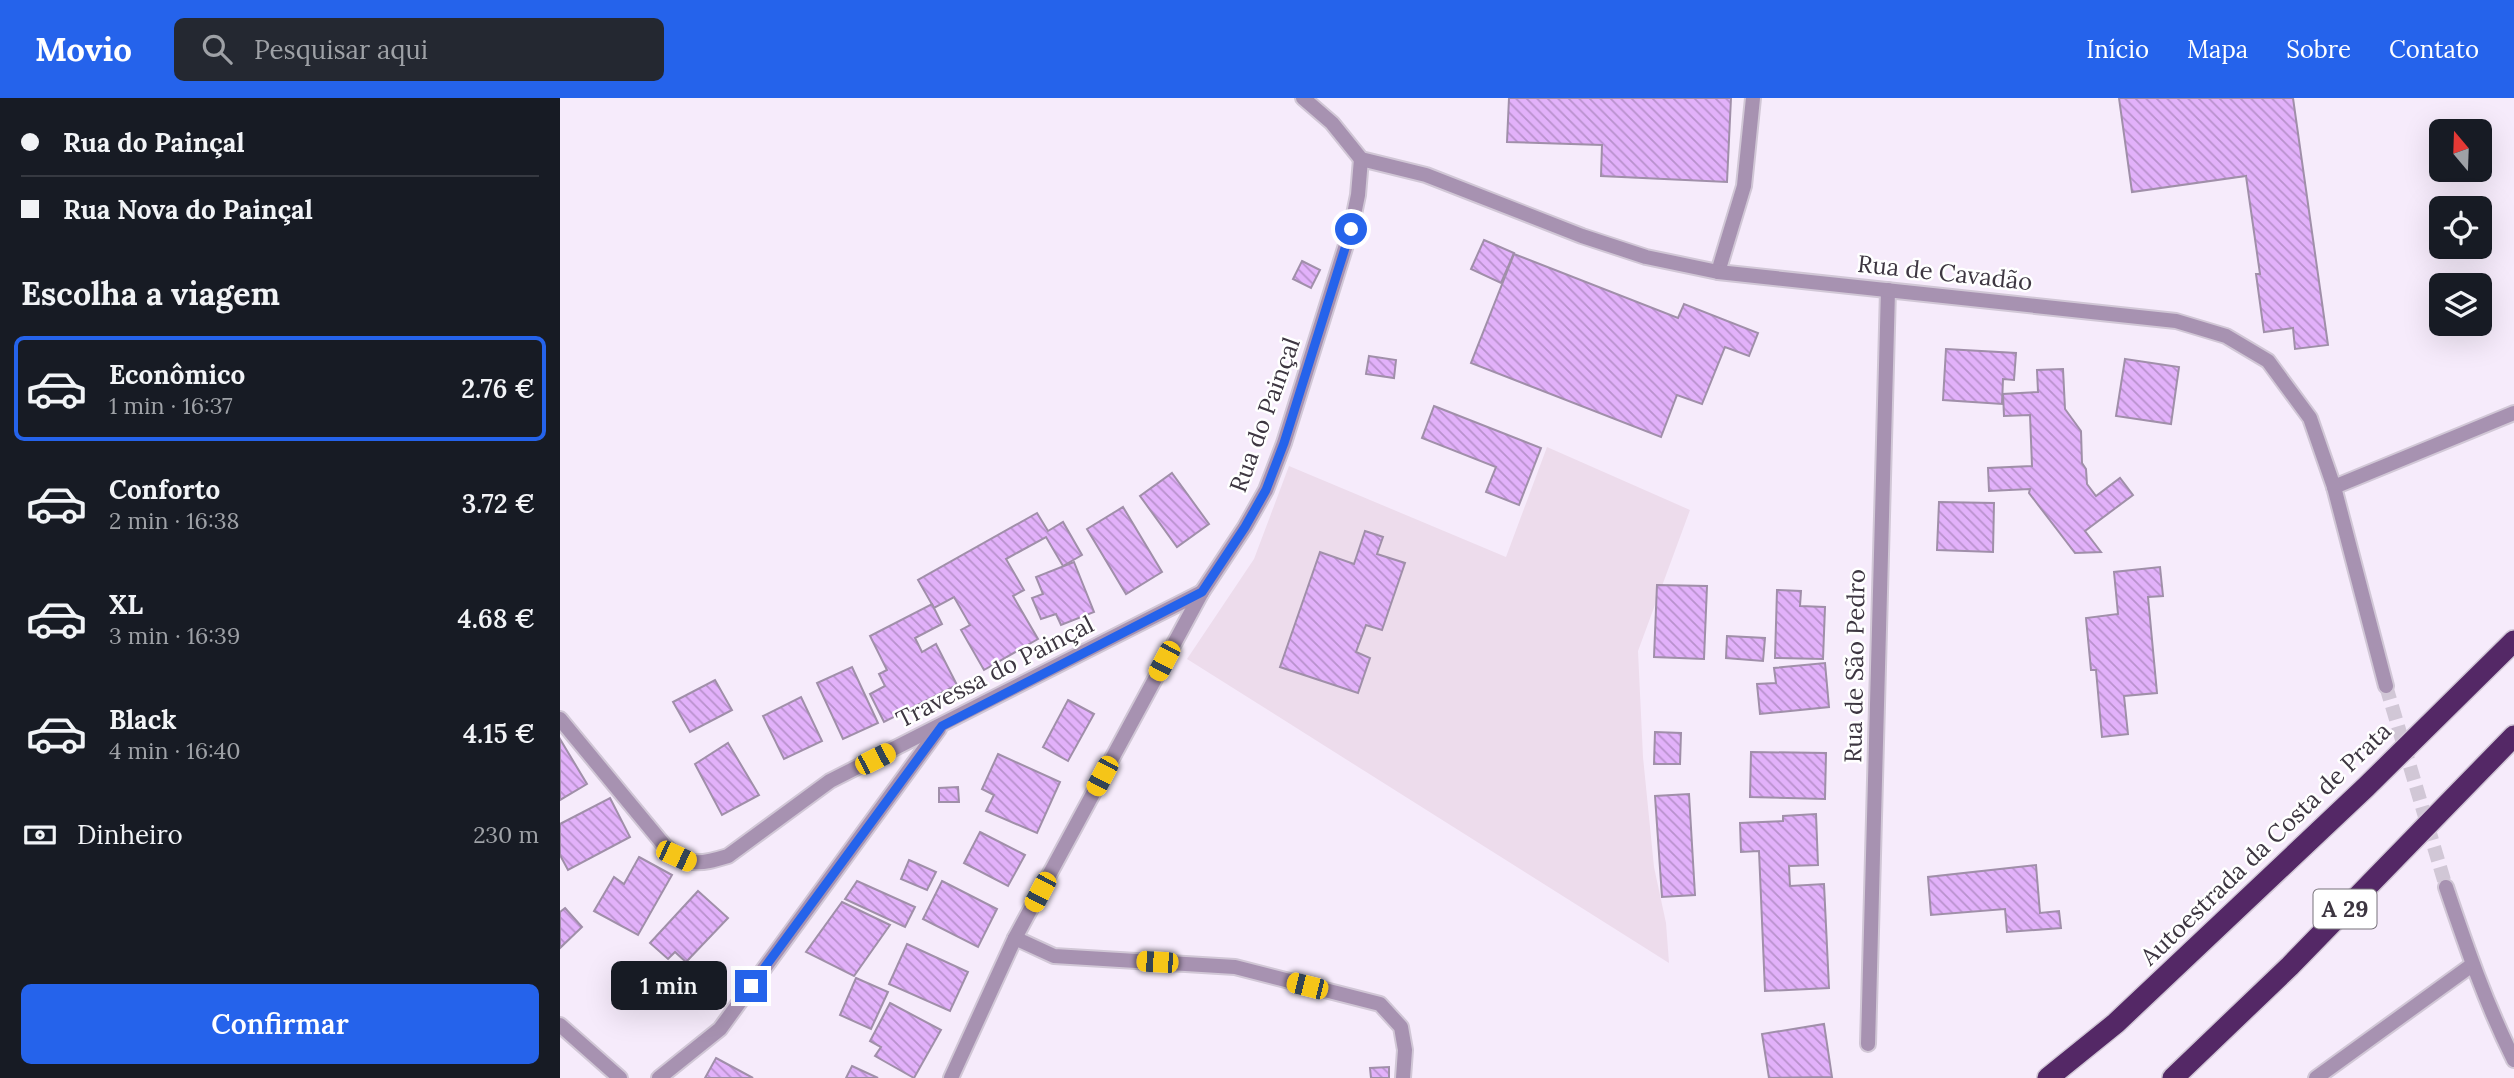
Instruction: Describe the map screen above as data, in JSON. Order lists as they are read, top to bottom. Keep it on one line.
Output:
{"streets":{"highway":["Autoestrada da Costa de Prata","A 29"],"street":["Rua de Cavadão","Rua do Painçal","Rua de São Pedro","Travessa do Painçal"]},"crossings":[["Rua de Cavadão","Rua do Painçal"],["Rua de Cavadão","Rua de São Pedro"],["Rua do Painçal","Travessa do Painçal"]],"north":"top","page":{"header":"Movio","search":"Pesquisar aqui","nav":["Início","Mapa","Sobre","Contato"],"banner":["Rua do Painçal","Rua Nova do Painçal"],"heading":"Escolha a viagem","list":[{"name":"Econômico","note":"1 min · 16:37","value":"2.76 €"},{"name":"Conforto","note":"2 min · 16:38","value":"3.72 €"},{"name":"XL","note":"3 min · 16:39","value":"4.68 €"},{"name":"Black","note":"4 min · 16:40","value":"4.15 €"}],"pay":["Dinheiro","230 m"],"bubble":"1 min","buttons":"Confirmar"}}
